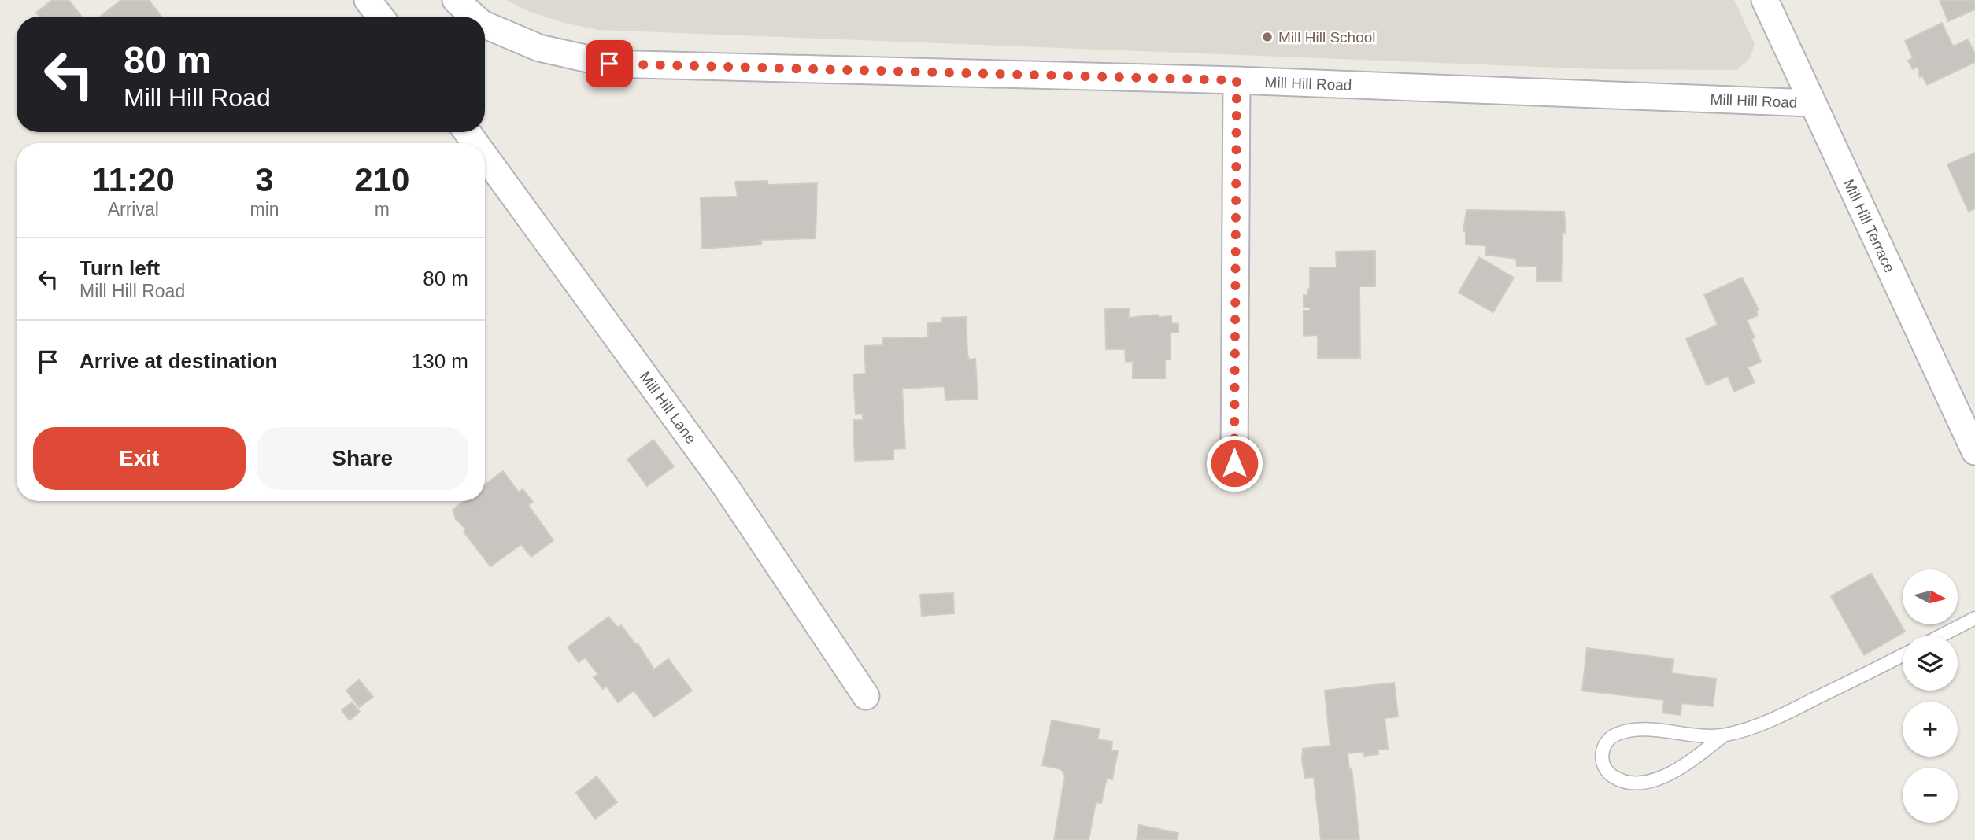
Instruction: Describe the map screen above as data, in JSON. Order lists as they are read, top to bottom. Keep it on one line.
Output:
{"streets":{"street":["Mill Hill Road","Mill Hill Terrace","Mill Hill Lane"]},"crossings":[["Mill Hill Road","Mill Hill Terrace"]],"places":["Mill Hill School"],"north":"right","page":{"turn":["80 m","Mill Hill Road"],"eta":["11:20","Arrival","3","min","210","m"],"list":[{"name":"Turn left","note":"Mill Hill Road","value":"80 m"},{"name":"Arrive at destination","value":"130 m"}],"buttons":["Exit","Share"],"map_buttons":["+","−"]}}
